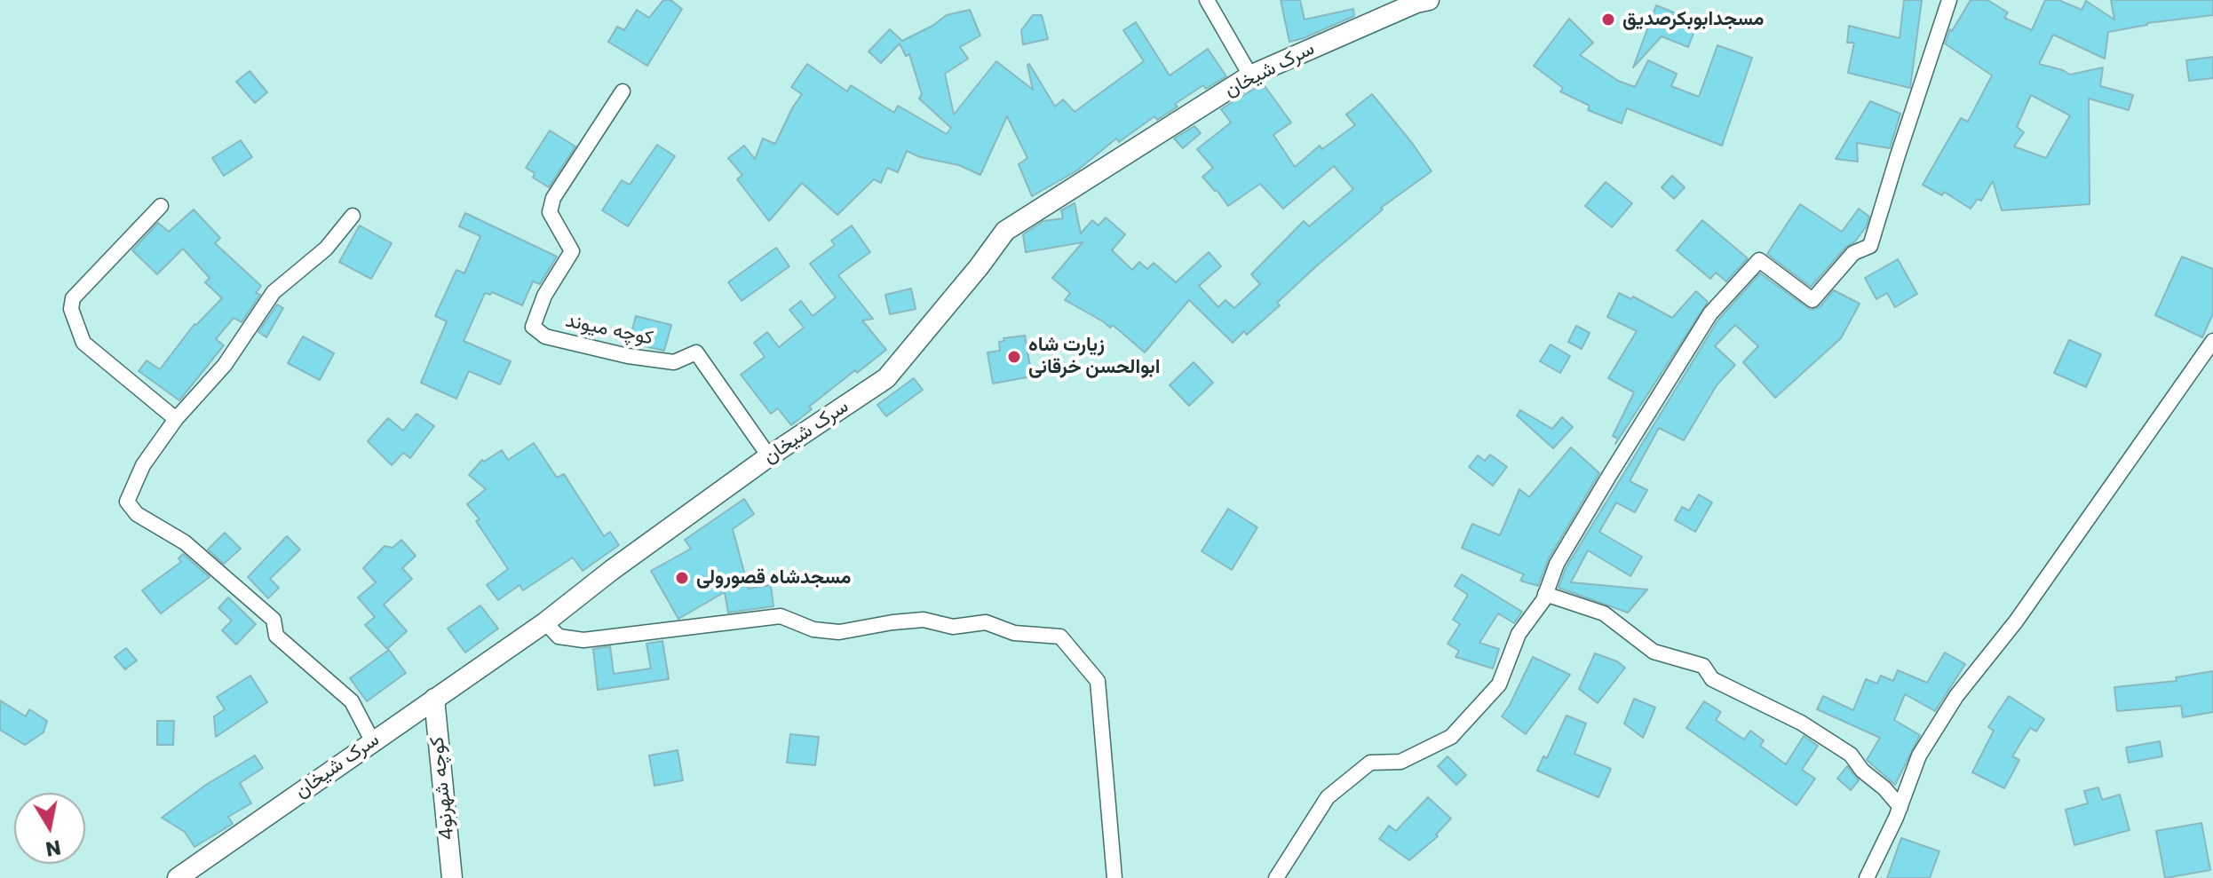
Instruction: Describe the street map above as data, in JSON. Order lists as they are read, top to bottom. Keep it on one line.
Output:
{"streets":{"street":["سرک شیخان","کوچه میوند","کوچه شهرنو4"]},"crossings":[["سرک شیخان","کوچه میوند"],["سرک شیخان","کوچه شهرنو4"]],"places":["مسجدابوبکرصدیق","زیارت شاه ابوالحسن خرقانی","مسجدشاه قصورولی"],"north":"bottom"}
